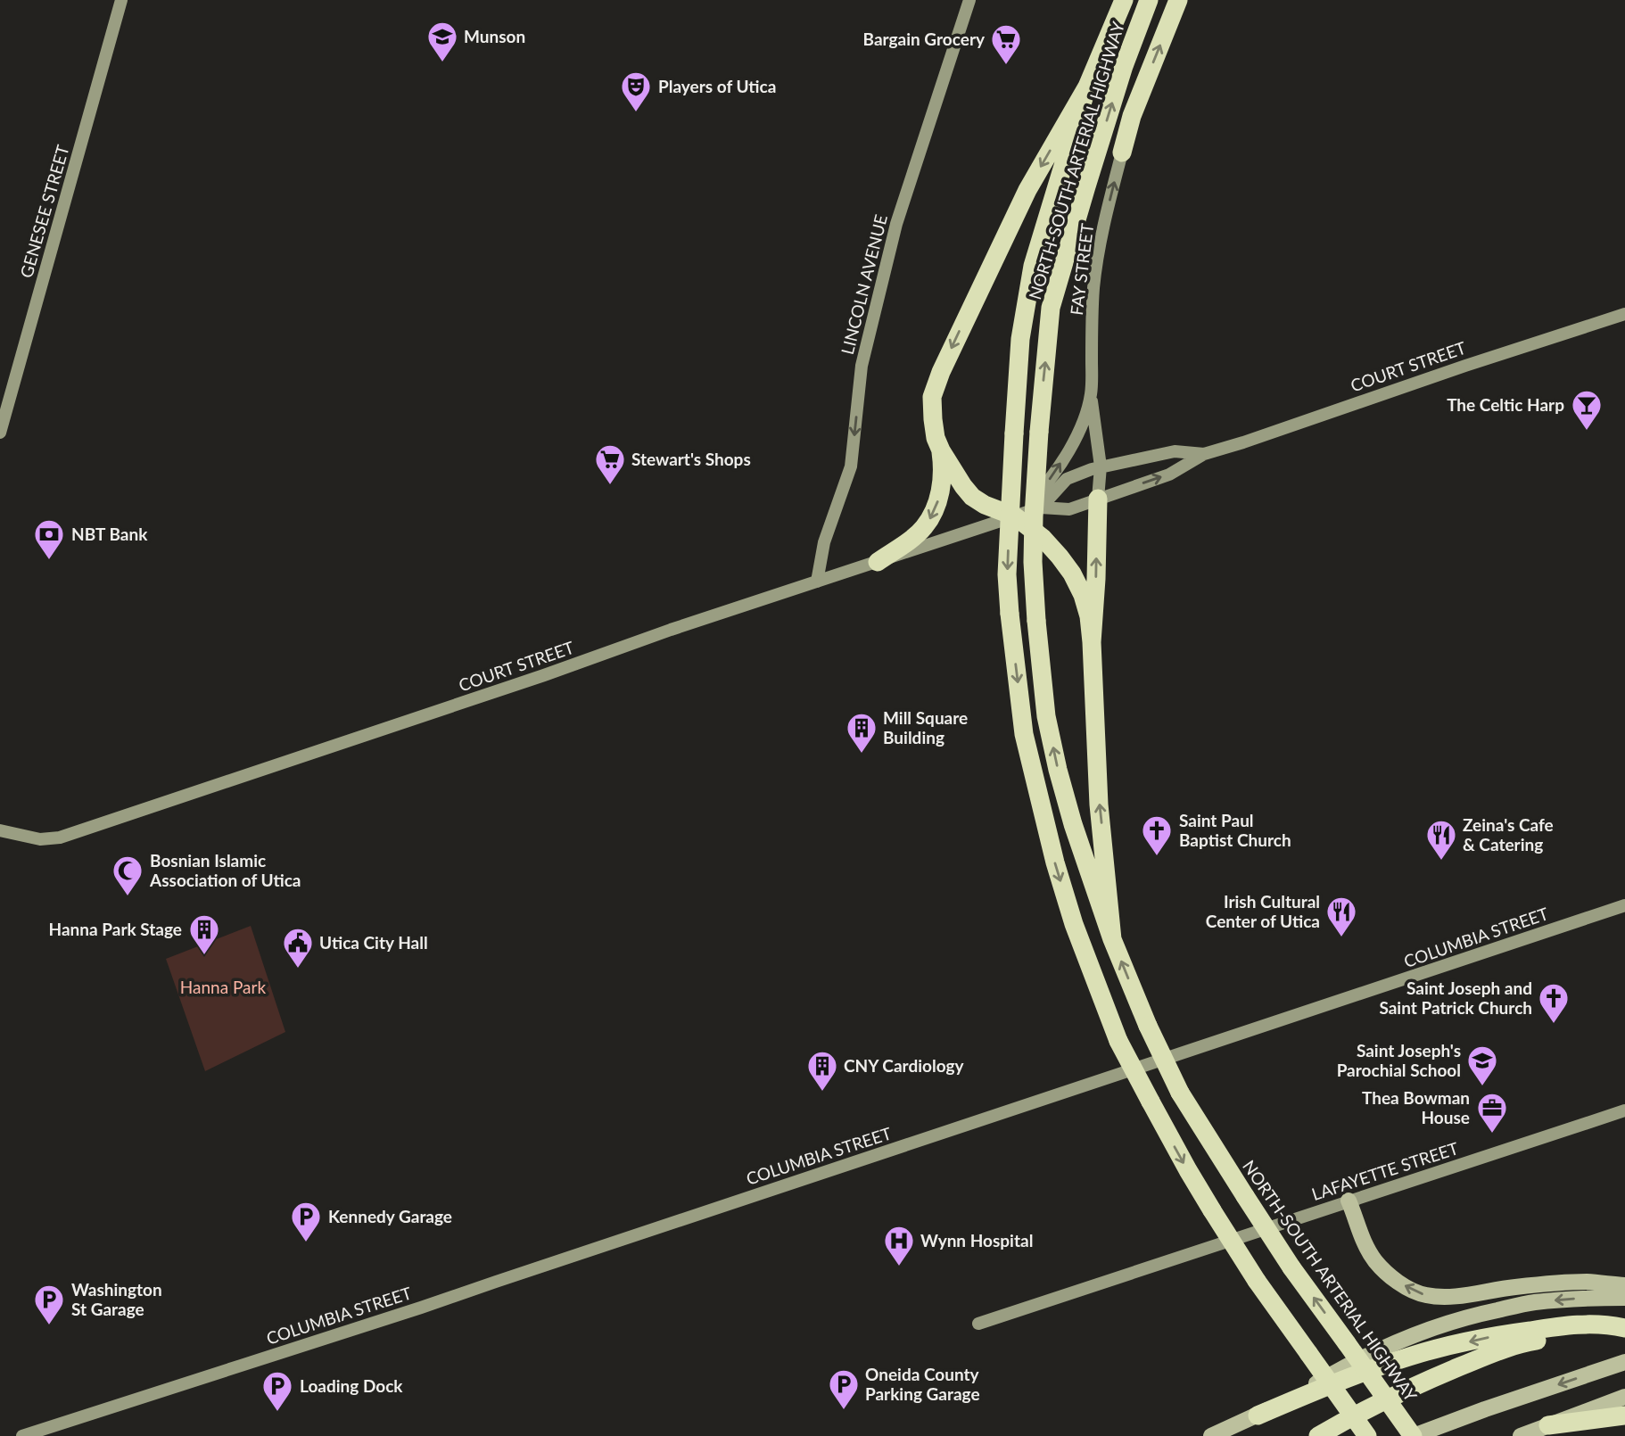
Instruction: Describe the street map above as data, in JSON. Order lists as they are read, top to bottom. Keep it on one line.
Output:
{"streets":{"highway":["NORTH-SOUTH ARTERIAL HIGHWAY"],"street":["GENESEE STREET","FAY STREET","LINCOLN AVENUE","COURT STREET","COLUMBIA STREET","LAFAYETTE STREET"]},"crossings":[["FAY STREET","COURT STREET"],["LINCOLN AVENUE","COURT STREET"]],"one_way":["FAY STREET","LINCOLN AVENUE"],"parks":["Hanna Park"],"places":{"school or university":["Munson","Saint Joseph's Parochial School"],"supermarket":["Bargain Grocery","Stewart's Shops"],"theatre":["Players of Utica"],"bar":["The Celtic Harp"],"bank":["NBT Bank"],"building":["Mill Square Building","Hanna Park Stage","CNY Cardiology"],"church":["Saint Paul Baptist Church","Saint Joseph and Saint Patrick Church"],"restaurant":["Zeina's Cafe & Catering","Irish Cultural Center of Utica"],"mosque":["Bosnian Islamic Association of Utica"],"public building":["Utica City Hall"],"office":["Thea Bowman House"],"parking":["Kennedy Garage","Washington St Garage","Oneida County Parking Garage","Loading Dock"],"hospital":["Wynn Hospital"]}}
